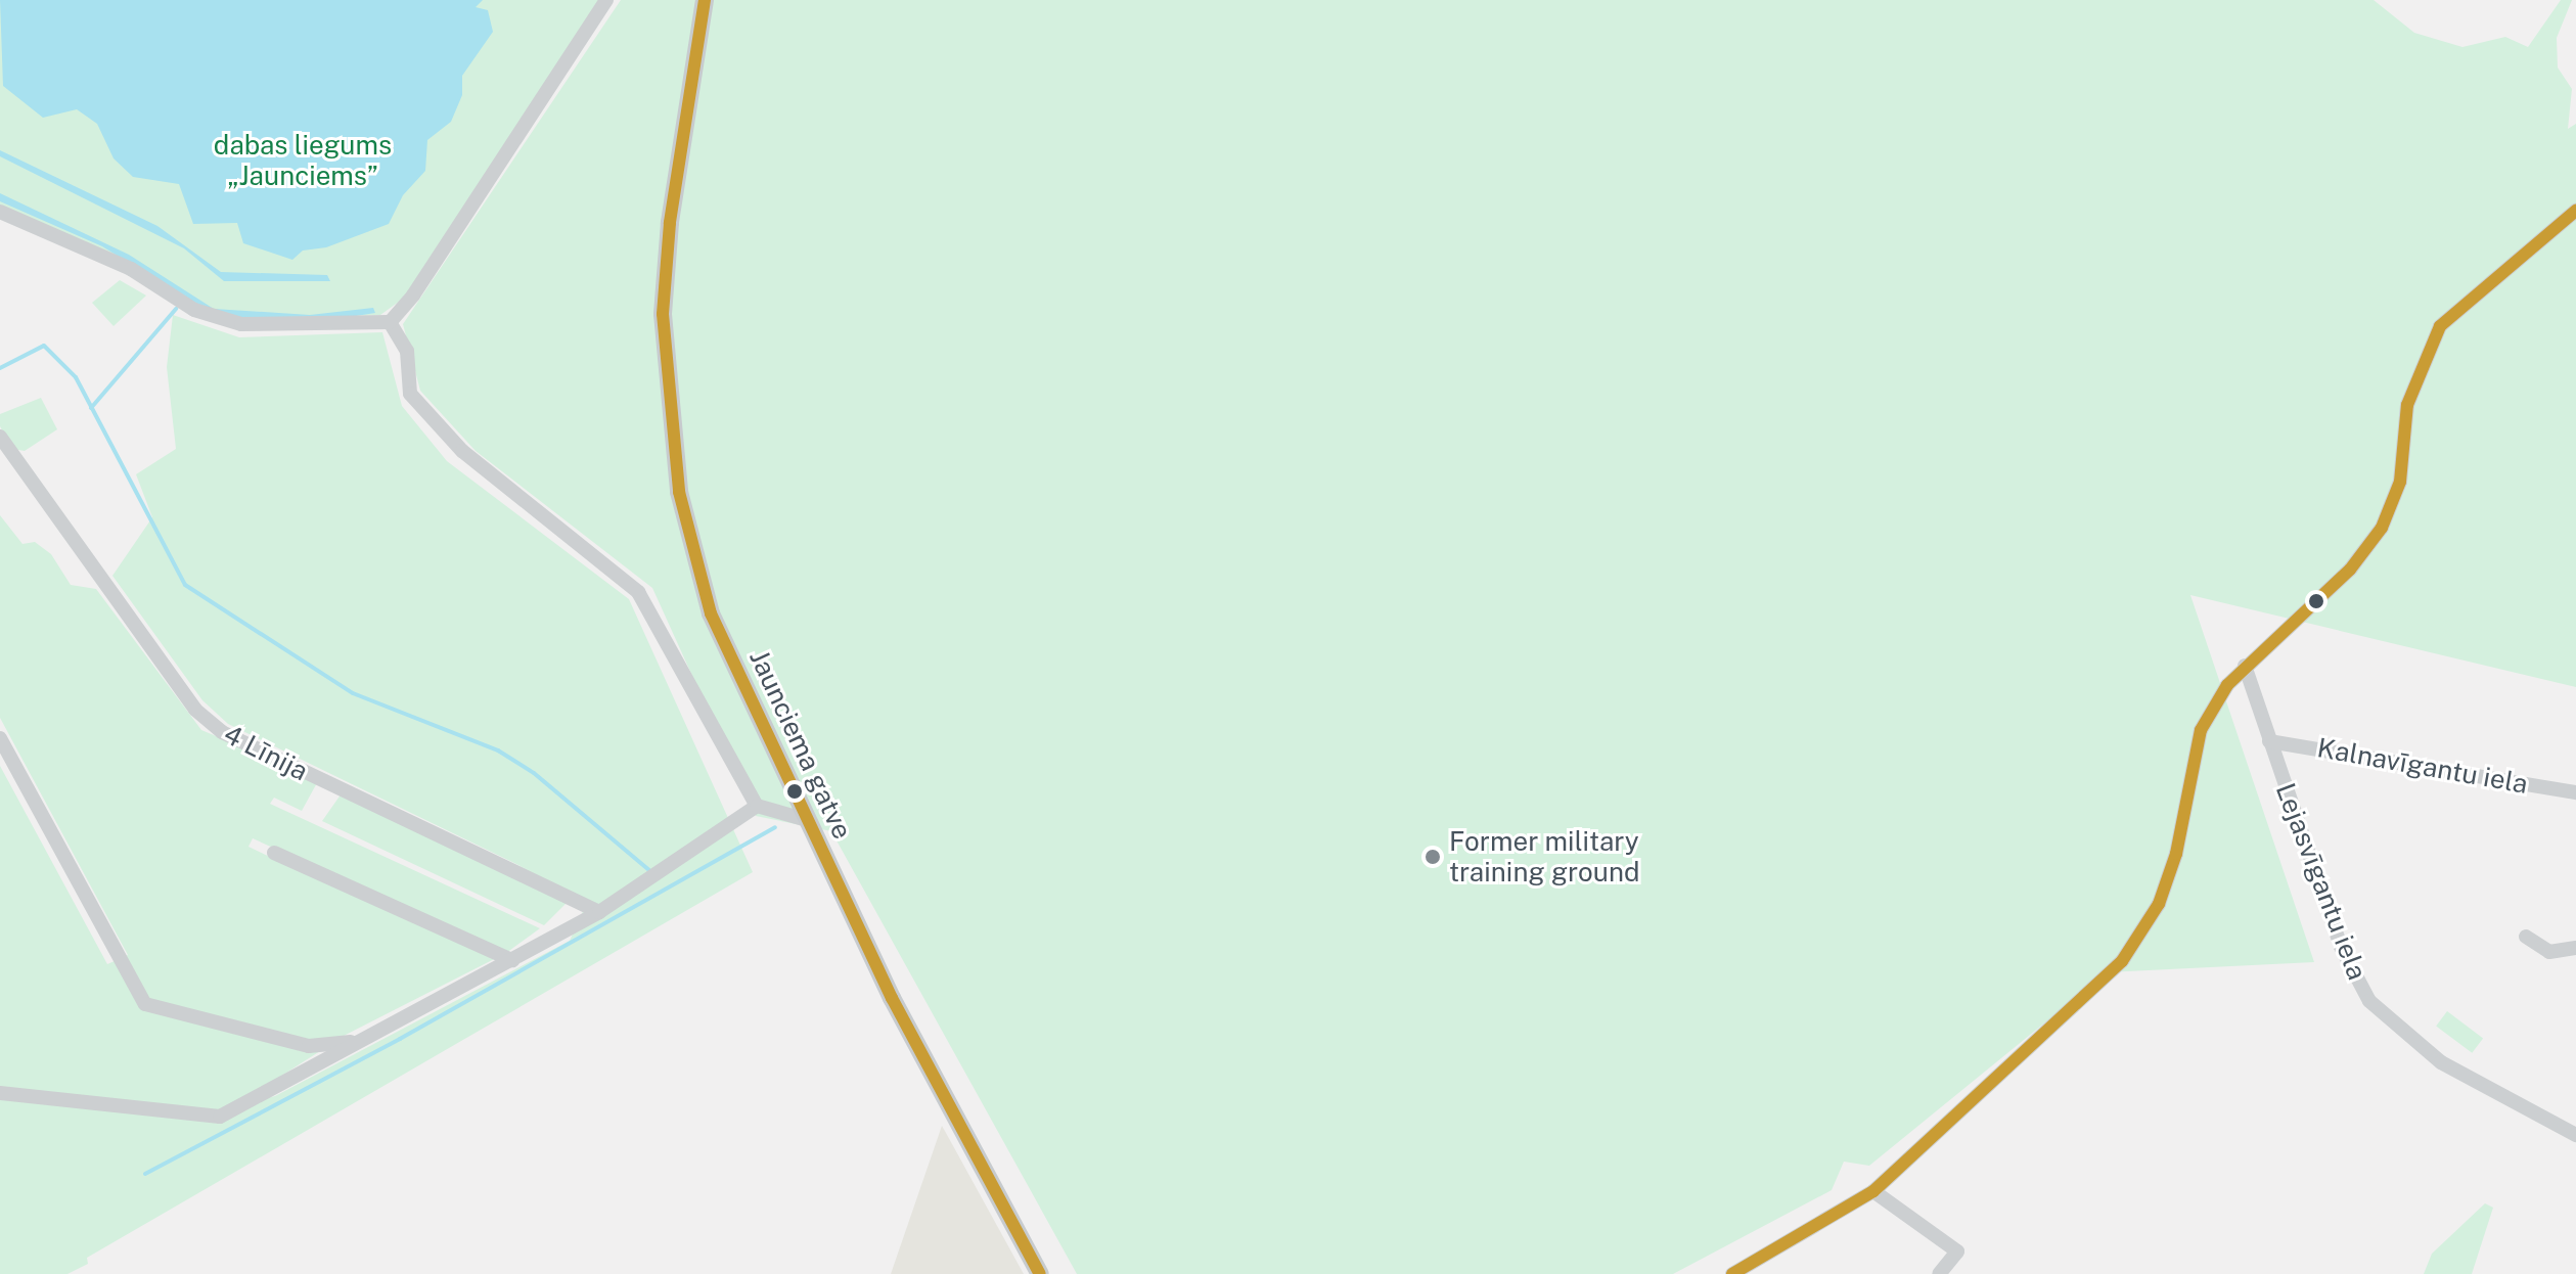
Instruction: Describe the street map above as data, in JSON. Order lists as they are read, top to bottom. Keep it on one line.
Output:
{"streets":{"main road":["Jaunciema gatve"],"street":["4 Līnija","Kalnavīgantu iela","Lejasvīgantu iela"]},"crossings":[["Kalnavīgantu iela","Lejasvīgantu iela"]],"parks":["dabas liegums „Jaunciems”"],"places":["Former military training ground"]}
